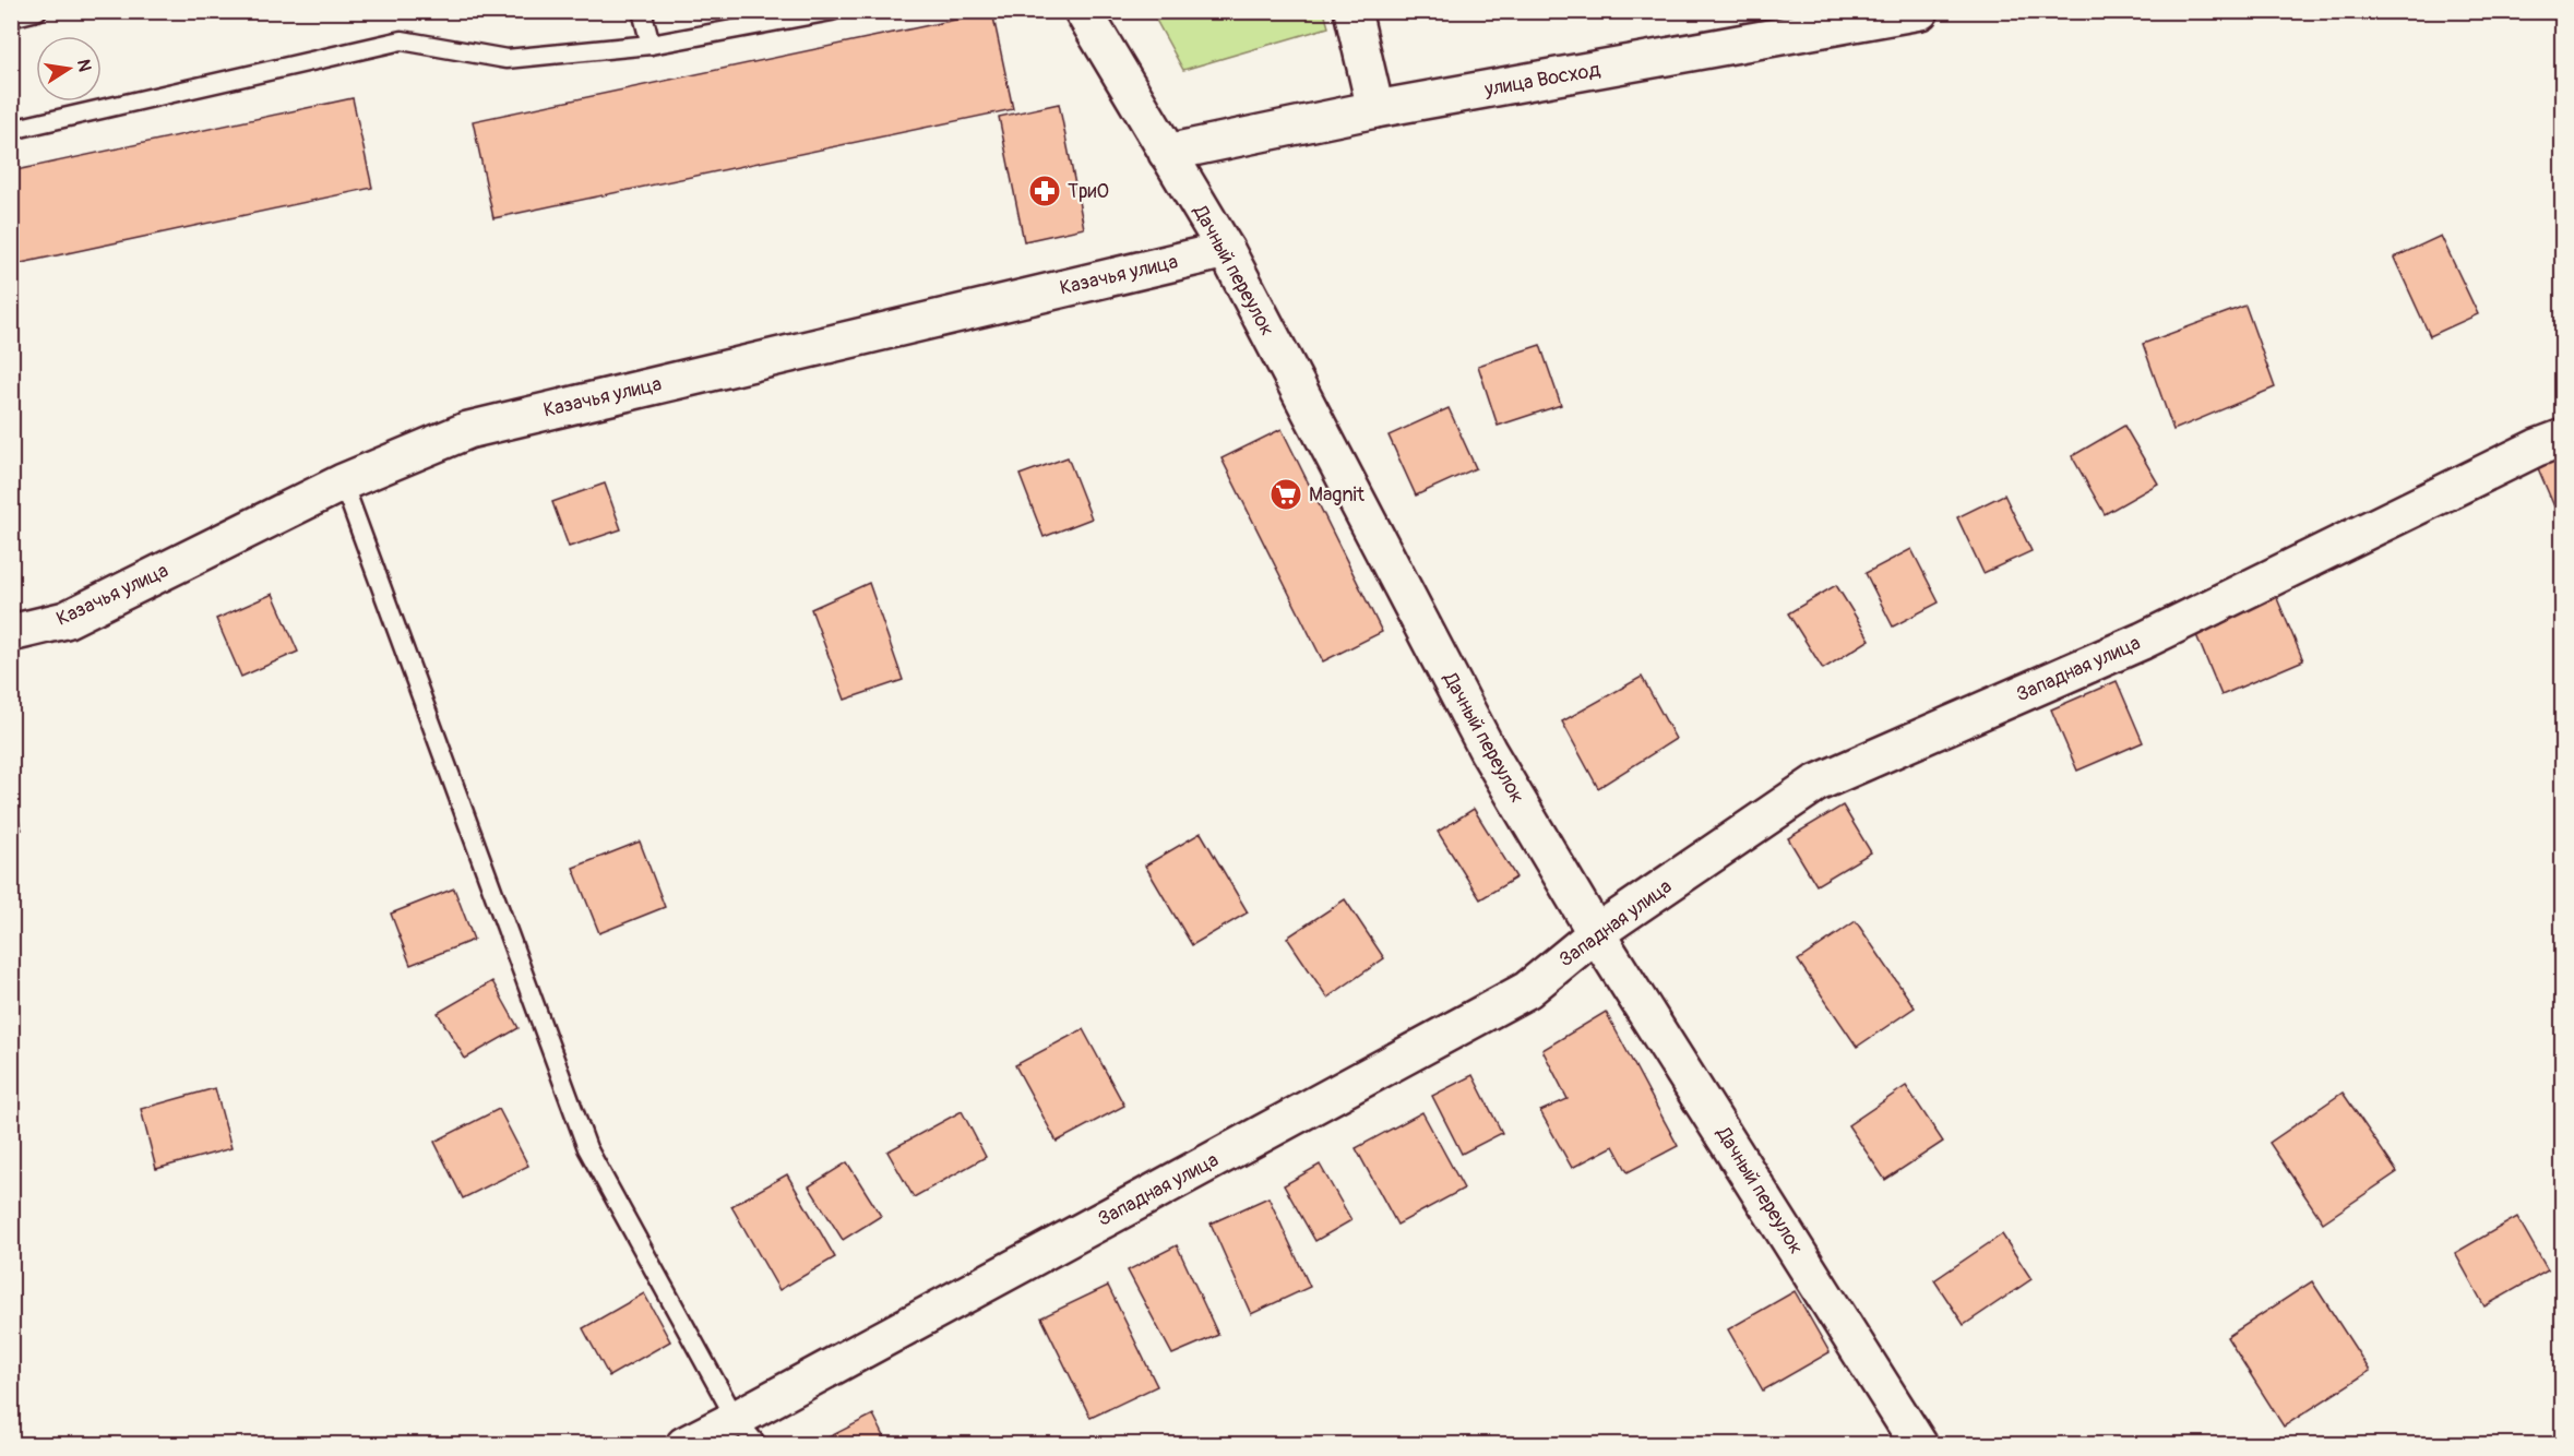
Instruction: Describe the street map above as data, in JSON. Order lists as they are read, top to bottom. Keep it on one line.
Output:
{"streets":{"street":["улица Восход","Дачный переулок","Казачья улица","Западная улица"]},"crossings":[["улица Восход","Дачный переулок"],["Дачный переулок","Казачья улица"],["Дачный переулок","Западная улица"]],"places":{"pharmacy":["ТриО"],"supermarket":["Magnit"]},"north":"right"}
